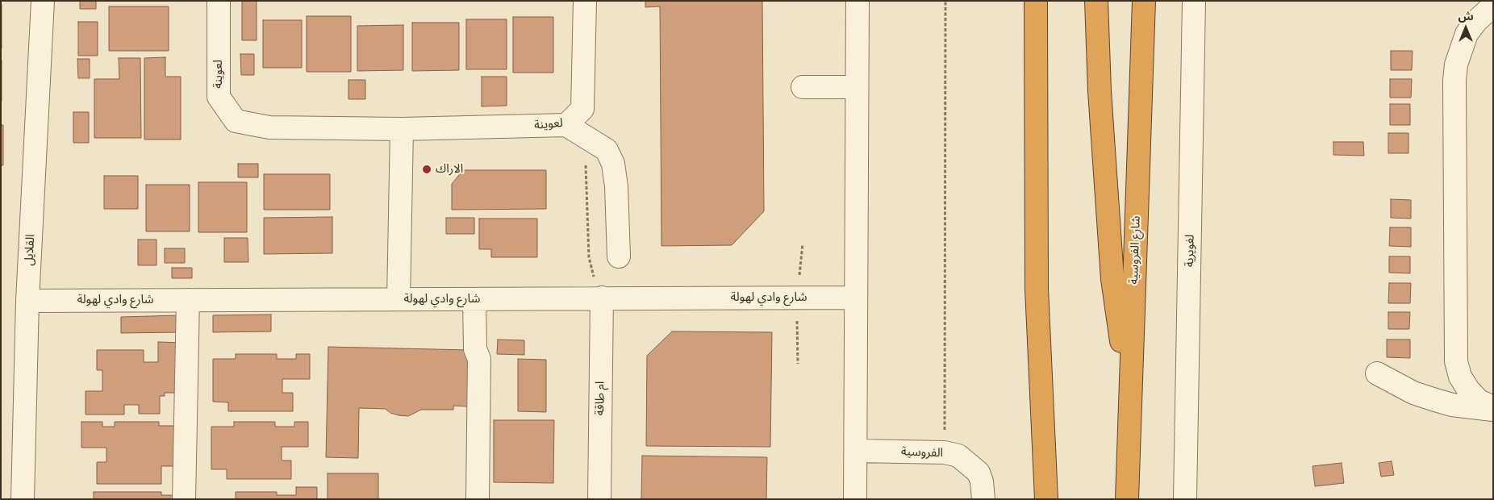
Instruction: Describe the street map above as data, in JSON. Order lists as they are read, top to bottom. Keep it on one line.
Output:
{"streets":{"highway":["شارع الفروسية"],"street":["لعوينة","القلايل","لغويرية","شارع وادي لهولة","ام طاقة","الفروسية"]},"crossings":[["القلايل","شارع وادي لهولة"],["شارع وادي لهولة","ام طاقة"]],"places":["الاراك"],"north":"top"}
